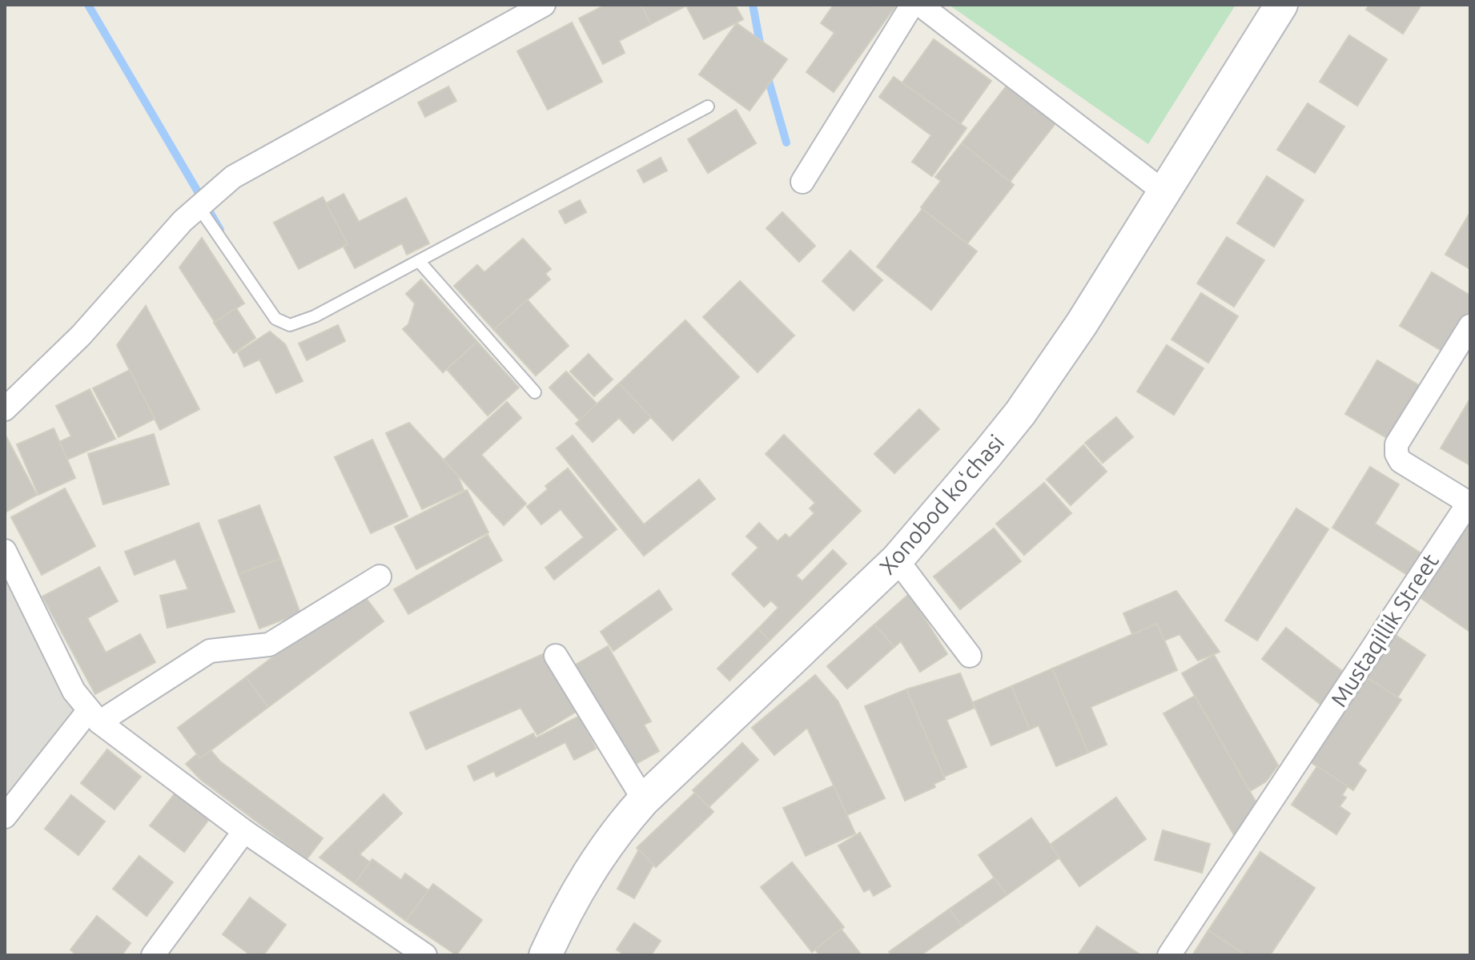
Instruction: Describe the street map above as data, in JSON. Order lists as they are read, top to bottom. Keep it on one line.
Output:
{"streets":{"main road":["Xonobod koʻchasi"],"street":["Mustaqillik Street"]}}
